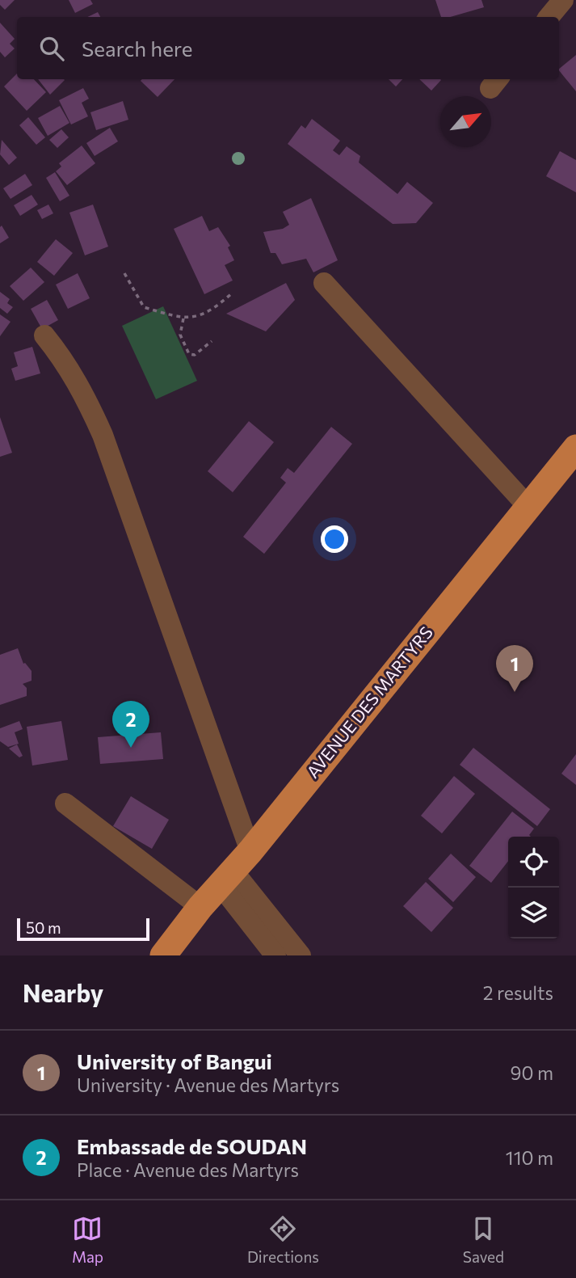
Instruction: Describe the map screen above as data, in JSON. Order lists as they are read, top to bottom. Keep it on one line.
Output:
{"streets":{"main road":["AVENUE DES MARTYRS"]},"scale_bar":"50 m","north":"top right","page":{"search":"Search here","pins":["1","2"],"scale":"50 m","heading":["Nearby","2 results"],"list":[{"mark":"1","name":"University of Bangui","note":"University · Avenue des Martyrs","value":"90 m"},{"mark":"2","name":"Embassade de SOUDAN","note":"Place · Avenue des Martyrs","value":"110 m"}],"nav":["Map","Directions","Saved"]}}
